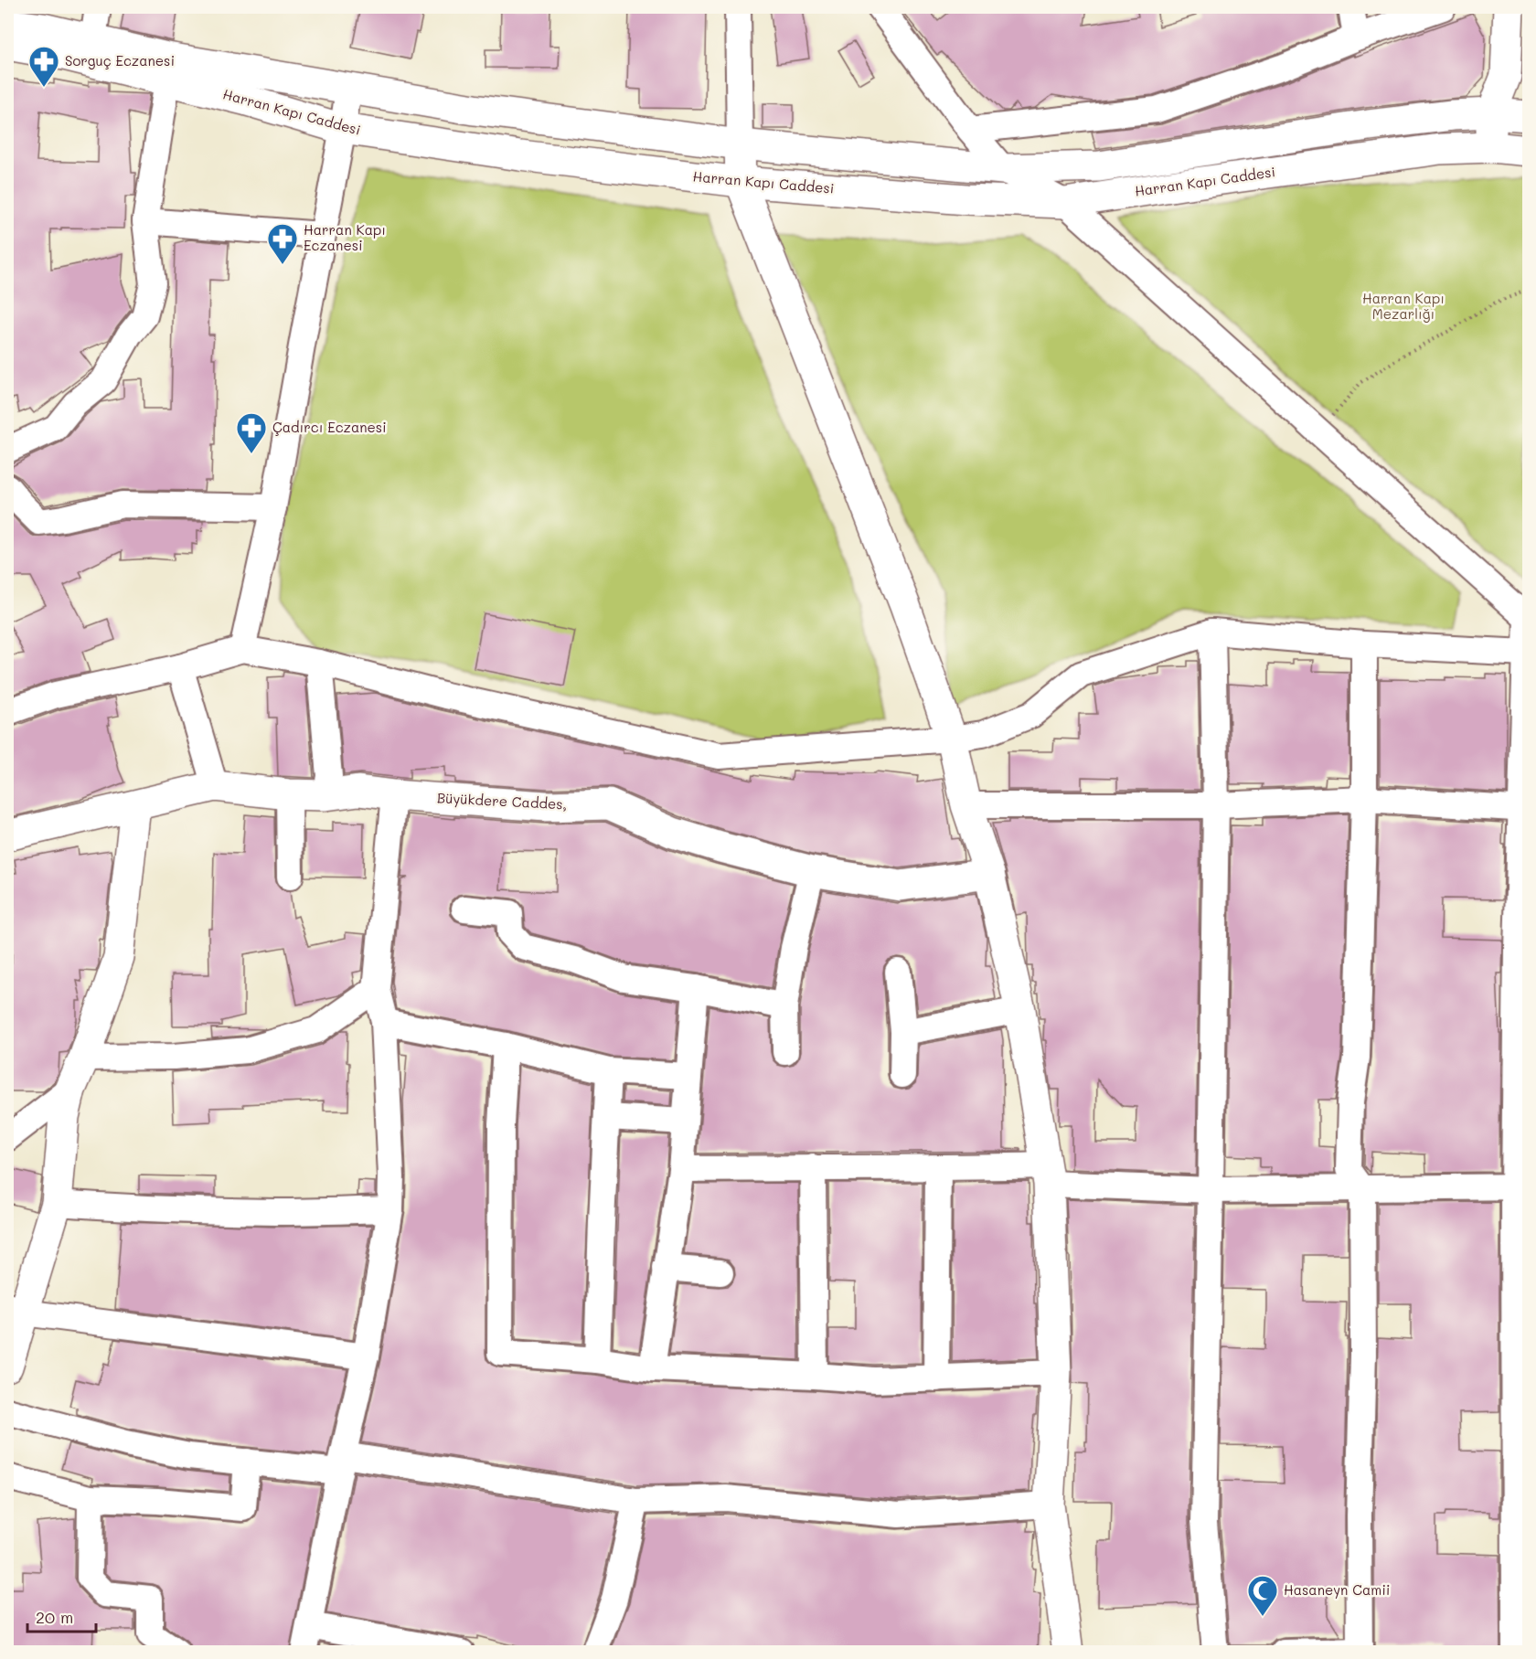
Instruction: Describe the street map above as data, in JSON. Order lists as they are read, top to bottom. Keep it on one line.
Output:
{"streets":{"street":["Harran Kapı Caddesi","Büyükdere Caddes,"]},"parks":["Harran Kapı Mezarlığı"],"places":{"pharmacy":["Sorguç Eczanesi","Harran Kapı Eczanesi","Çadırcı Eczanesi"],"mosque":["Hasaneyn Camii"]},"scale_bar":"20 m"}
